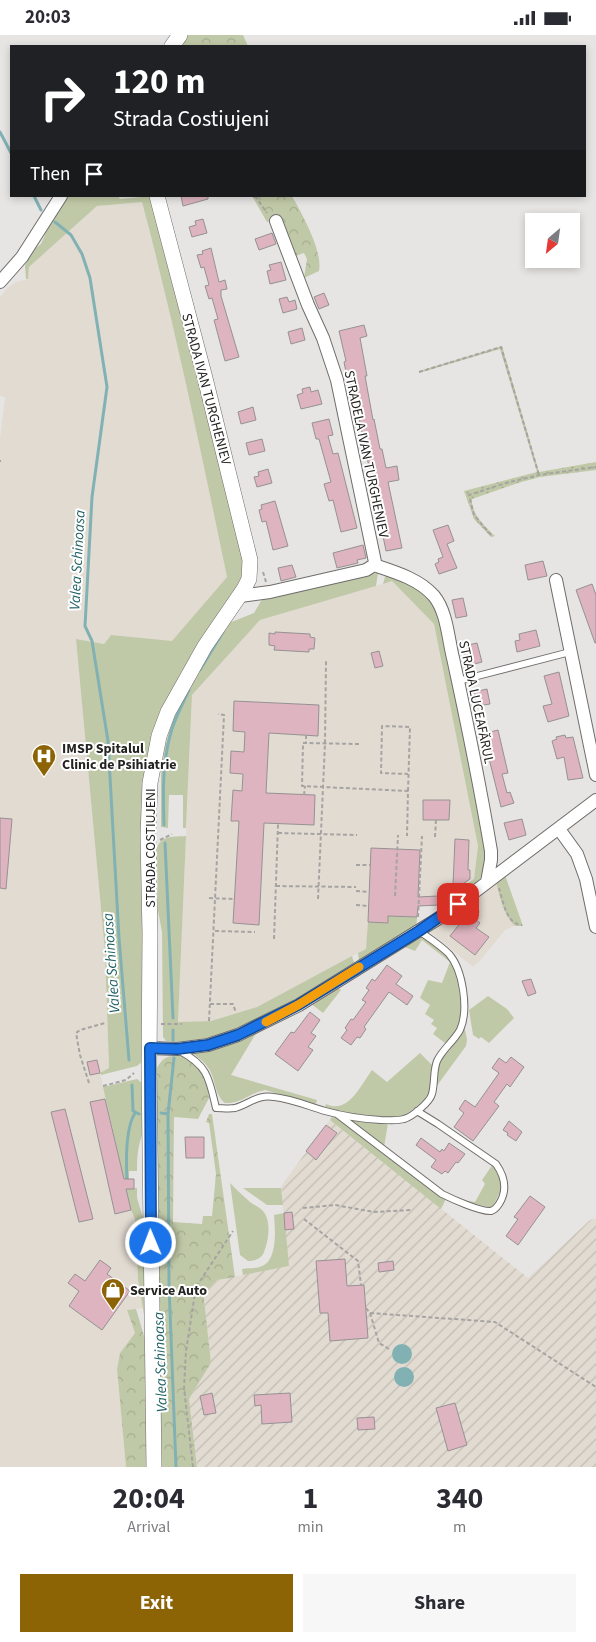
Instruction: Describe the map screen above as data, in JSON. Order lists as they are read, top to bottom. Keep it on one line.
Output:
{"streets":{"street":["STRADA IVAN TURGHENIEV","STRADELA IVAN TURGHENIEV","STRADA LUCEAFĂRUL","STRADA COSTIUJENI"]},"crossings":[["STRADA IVAN TURGHENIEV","STRADA COSTIUJENI"],["STRADELA IVAN TURGHENIEV","STRADA LUCEAFĂRUL"]],"water":["Valea Schinoasa"],"places":{"hospital":["IMSP Spitalul Clinic de Psihiatrie"],"shop":["Service Auto"]},"north":"bottom left","page":{"status":"20:03","turn":["120 m","Strada Costiujeni"],"then":"Then","eta":["20:04","Arrival","1","min","340","m"],"buttons":["Exit","Share"]}}
